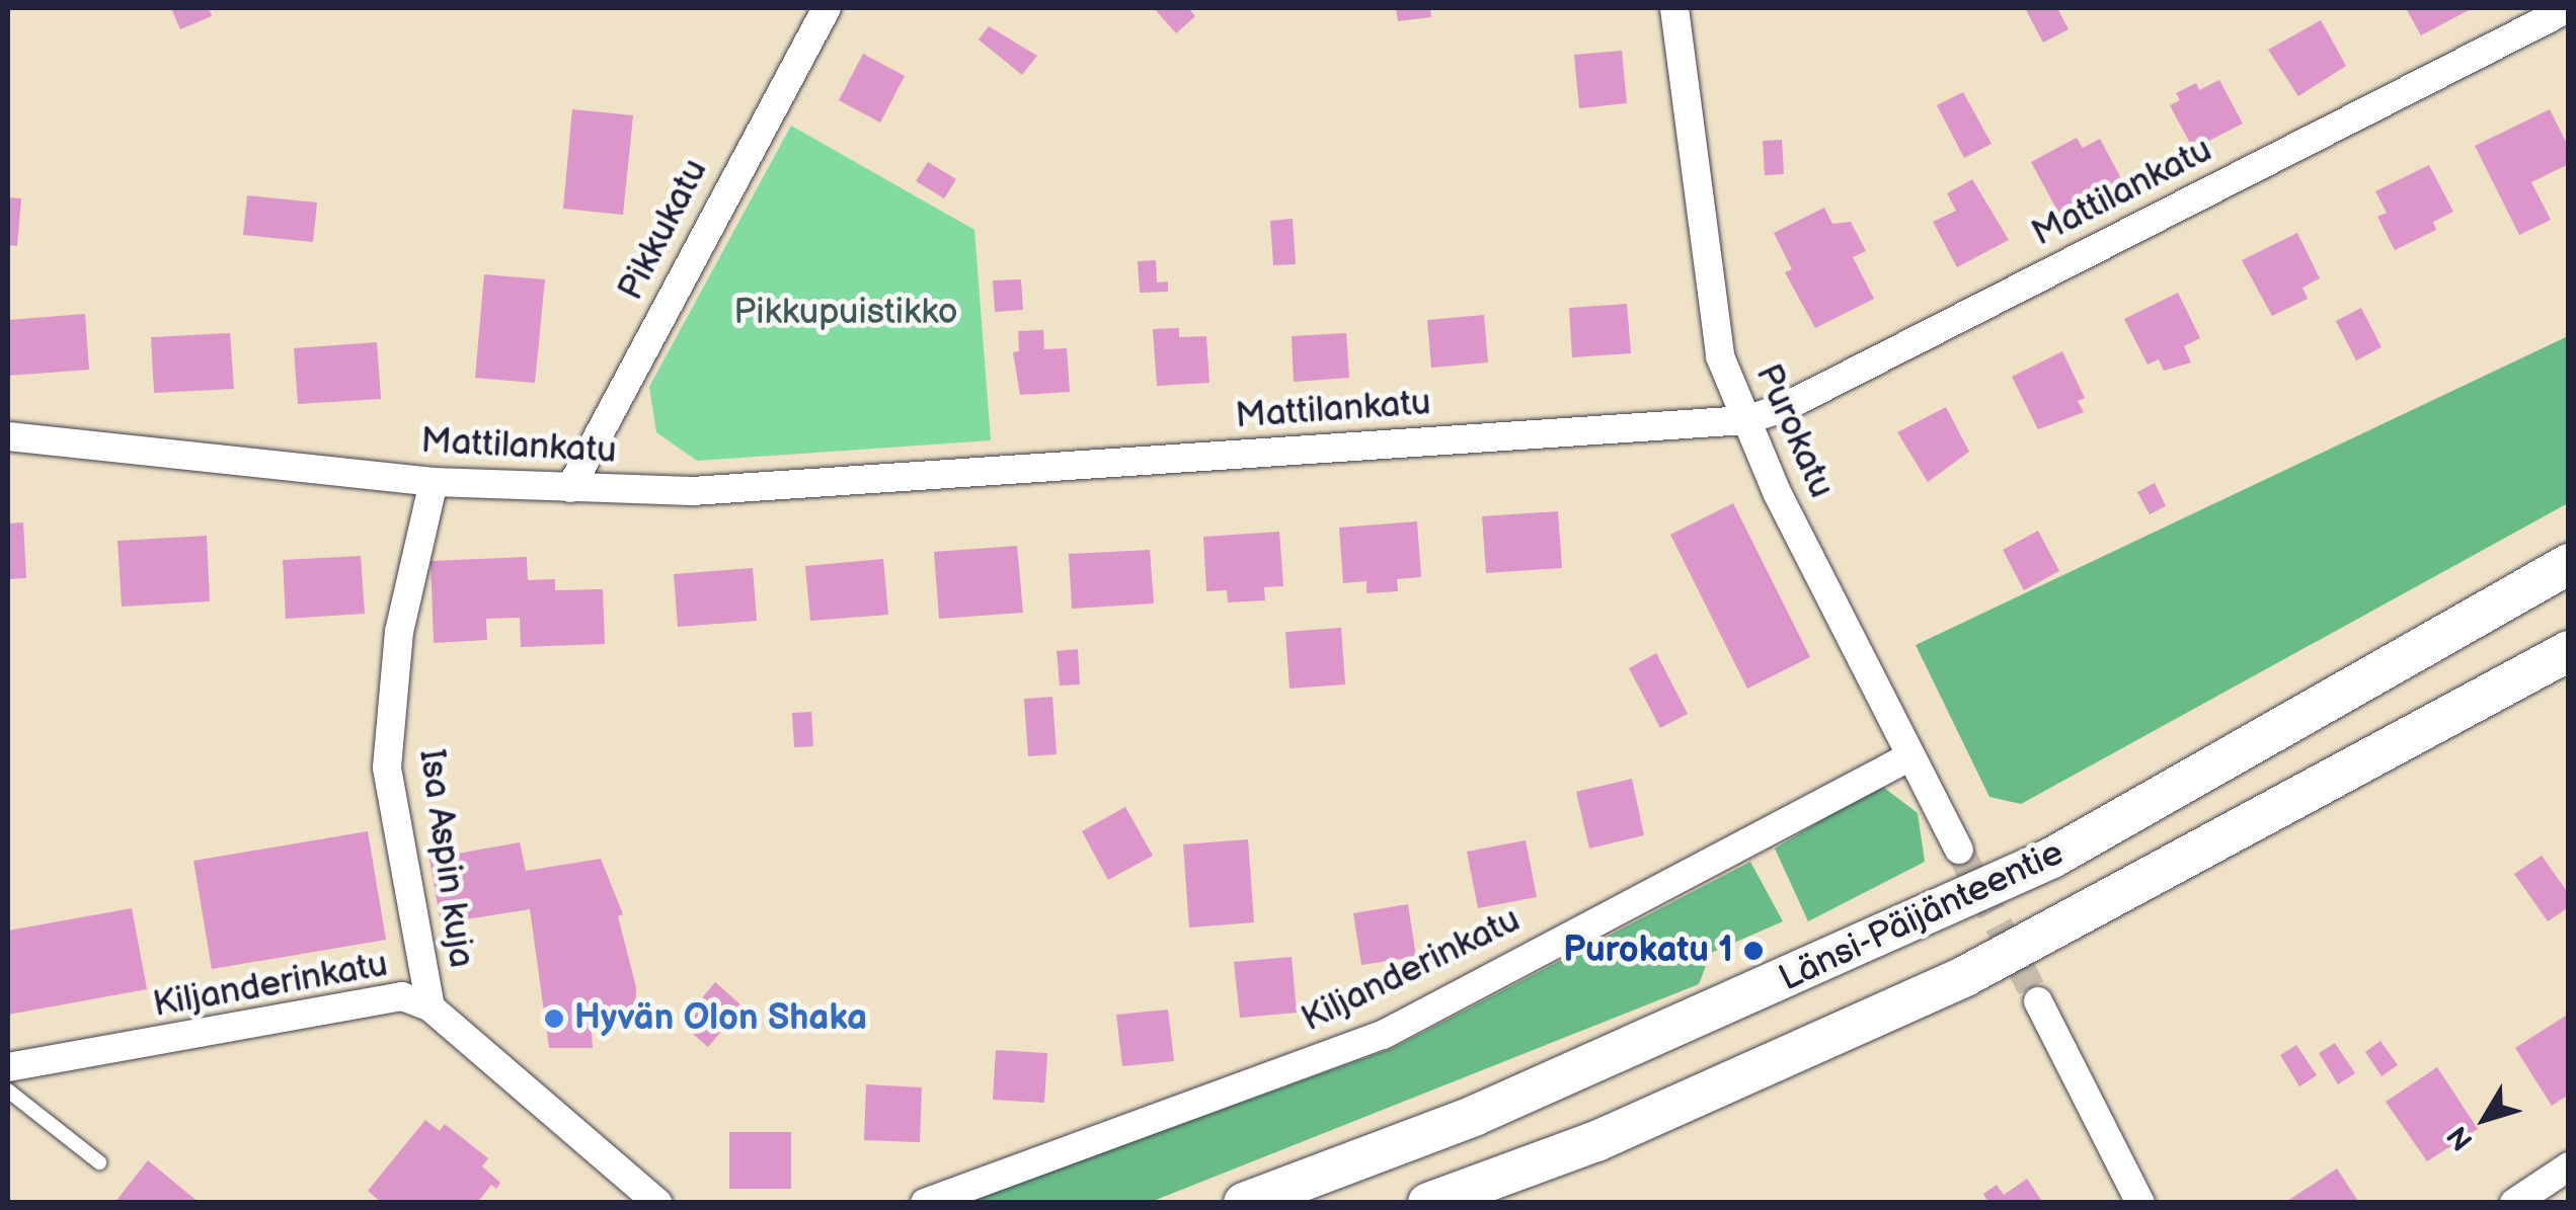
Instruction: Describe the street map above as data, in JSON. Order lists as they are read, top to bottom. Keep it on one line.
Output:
{"streets":{"main road":["Länsi-Päijänteentie"],"street":["Mattilankatu","Pikkukatu","Purokatu","Isa Aspin kuja","Kiljanderinkatu"]},"crossings":[["Mattilankatu","Pikkukatu"],["Mattilankatu","Purokatu"],["Mattilankatu","Isa Aspin kuja"],["Purokatu","Kiljanderinkatu"],["Isa Aspin kuja","Kiljanderinkatu"]],"parks":["Pikkupuistikko"],"places":["Purokatu 1","Hyvän Olon Shaka"],"north":"bottom left"}
